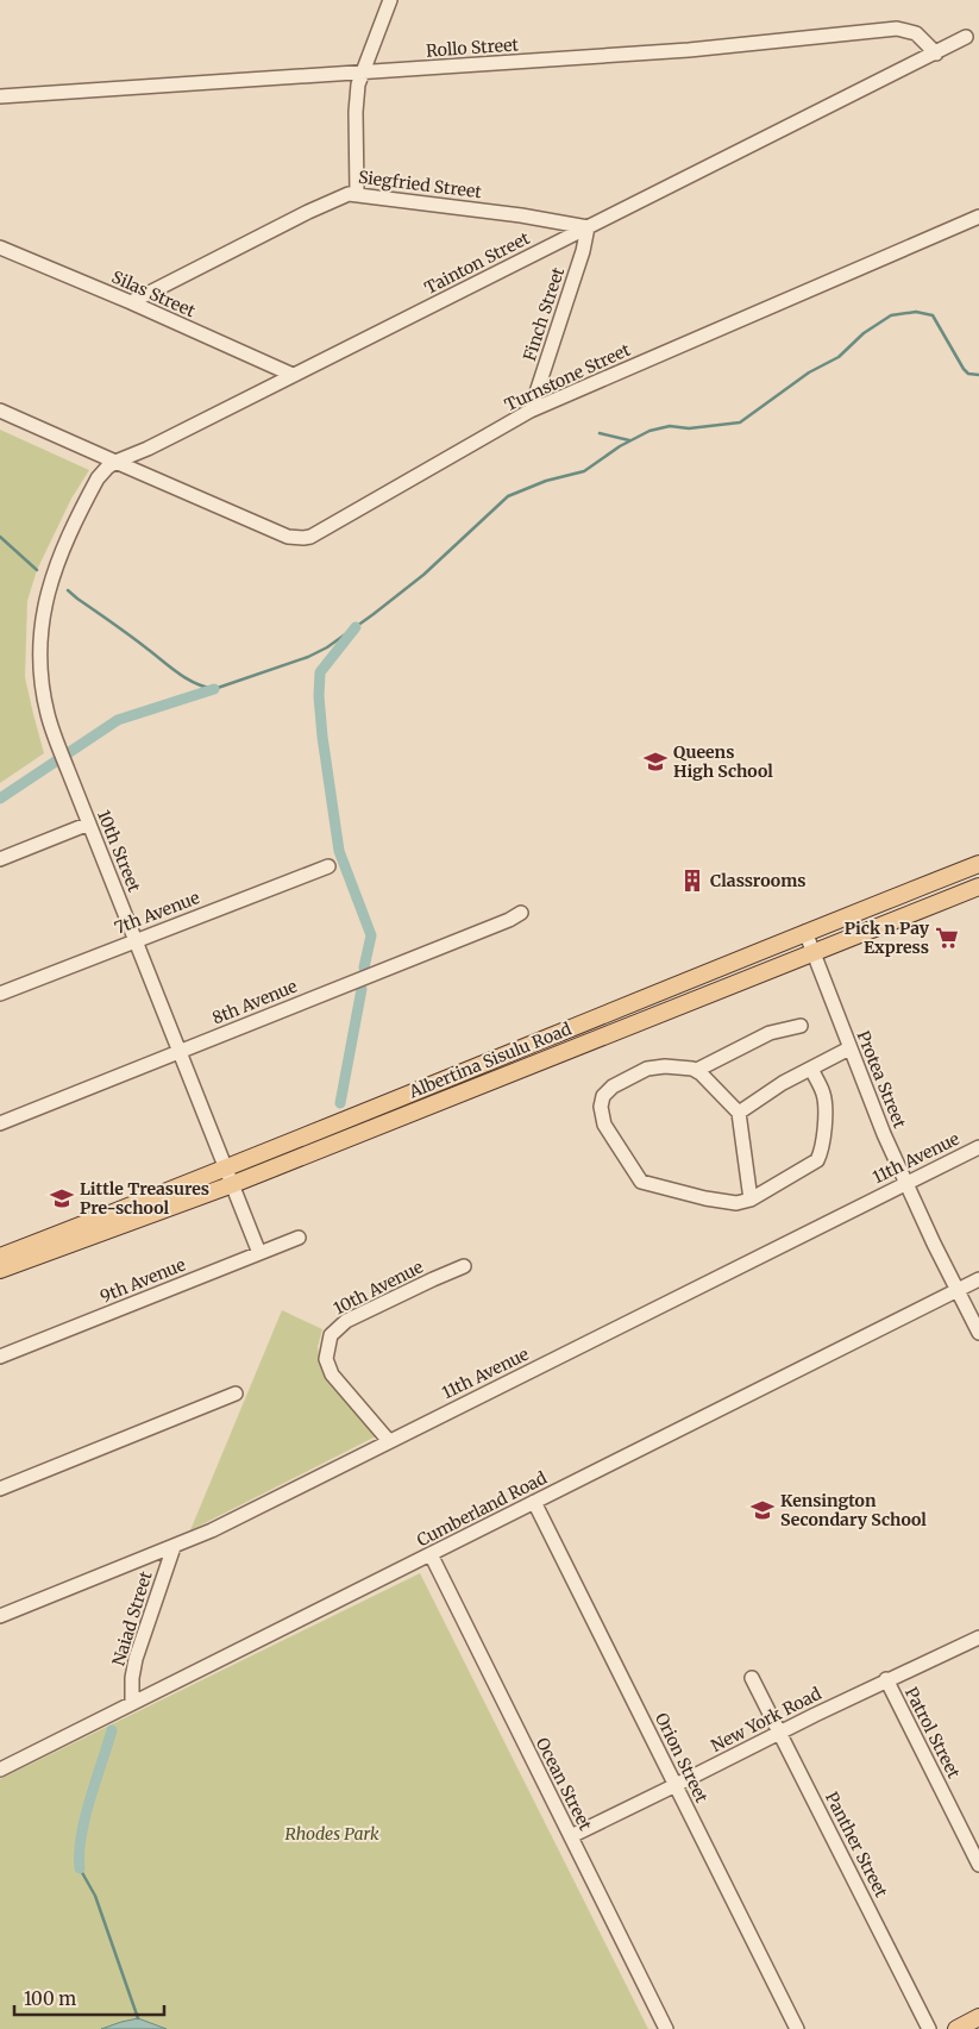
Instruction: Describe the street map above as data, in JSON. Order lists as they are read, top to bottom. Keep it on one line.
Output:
{"streets":{"main road":["Albertina Sisulu Road"],"street":["Rollo Street","Siegfried Street","Tainton Street","Silas Street","Finch Street","Turnstone Street","10th Street","7th Avenue","8th Avenue","Protea Street","11th Avenue","9th Avenue","10th Avenue","Cumberland Road","Naiad Street","New York Road","Patrol Street","Orion Street","Ocean Street","Panther Street"]},"crossings":[["Rollo Street","Tainton Street"],["Siegfried Street","Tainton Street"],["Siegfried Street","Silas Street"],["Siegfried Street","Finch Street"],["Tainton Street","Silas Street"],["Tainton Street","Finch Street"],["Tainton Street","Turnstone Street"],["Tainton Street","10th Street"],["Finch Street","Turnstone Street"],["Turnstone Street","10th Street"],["10th Street","7th Avenue"],["10th Street","8th Avenue"],["10th Street","Albertina Sisulu Road"],["10th Street","9th Avenue"],["Albertina Sisulu Road","Protea Street"],["Protea Street","11th Avenue"],["Protea Street","Cumberland Road"],["11th Avenue","10th Avenue"],["11th Avenue","Naiad Street"],["Cumberland Road","Naiad Street"],["Cumberland Road","Orion Street"],["Cumberland Road","Ocean Street"],["New York Road","Patrol Street"],["New York Road","Orion Street"],["New York Road","Ocean Street"],["New York Road","Panther Street"]],"parks":["Rhodes Park"],"places":{"school or university":["Queens High School","Little Treasures Pre-school","Kensington Secondary School"],"building":["Classrooms"],"supermarket":["Pick n Pay Express"]},"scale_bar":"100 m"}
